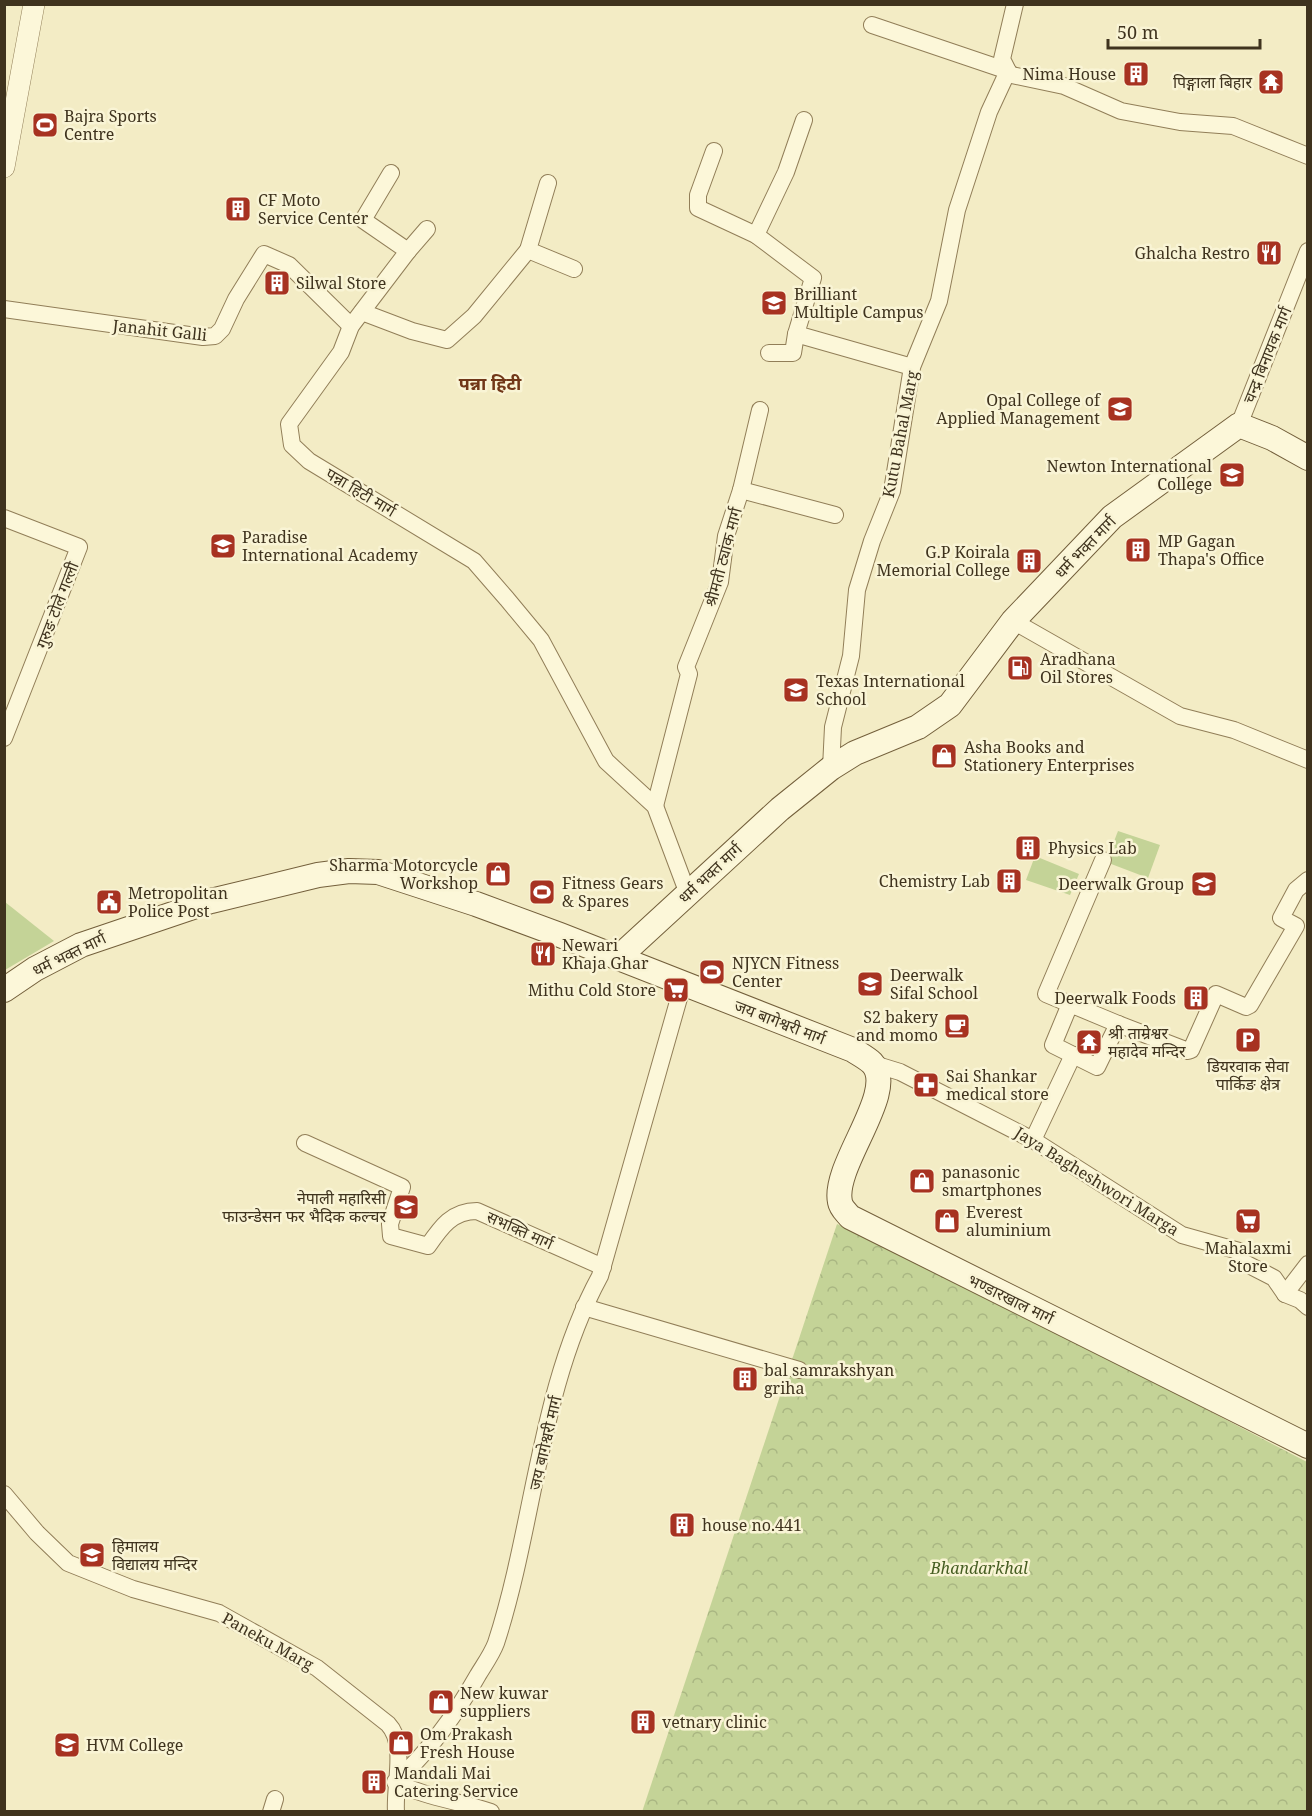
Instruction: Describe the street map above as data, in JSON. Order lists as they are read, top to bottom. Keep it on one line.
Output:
{"streets":{"main road":["धर्म भक्त मार्ग","जय बागेश्वरी मार्ग","भण्डारखाल मार्ग"],"street":["Janahit Galli","चन्द्र बिनायक मार्ग","Kutu Bahal Marg","पन्ना हिटी मार्ग","श्रीमती ट्यांक मार्ग","गुरुङ टोले गल्ली","Jaya Bagheshwori Marga","सभक्ति मार्ग","Paneku Marg"]},"crossings":[["Janahit Galli","पन्ना हिटी मार्ग"],["चन्द्र बिनायक मार्ग","धर्म भक्त मार्ग"],["Kutu Bahal Marg","धर्म भक्त मार्ग"],["पन्ना हिटी मार्ग","धर्म भक्त मार्ग"],["पन्ना हिटी मार्ग","श्रीमती ट्यांक मार्ग"],["धर्म भक्त मार्ग","जय बागेश्वरी मार्ग"],["जय बागेश्वरी मार्ग","Jaya Bagheshwori Marga"],["जय बागेश्वरी मार्ग","सभक्ति मार्ग"],["जय बागेश्वरी मार्ग","भण्डारखाल मार्ग"],["जय बागेश्वरी मार्ग","Paneku Marg"],["Jaya Bagheshwori Marga","भण्डारखाल मार्ग"]],"districts":["पन्ना हिटी"],"parks":["Bhandarkhal"],"places":{"building":["Nima House","CF Moto Service Center","Silwal Store","MP Gagan Thapa's Office","G.P Koirala Memorial College","Physics Lab","Chemistry Lab","Deerwalk Foods","bal samrakshyan griha","house no.441","vetnary clinic","Mandali Mai Catering Service"],"temple":["पिङ्गाला बिहार","श्री ताम्रेश्वर महादेव मन्दिर"],"sports":["Bajra Sports Centre","Fitness Gears & Spares","NJYCN Fitness Center"],"restaurant":["Ghalcha Restro","Newari Khaja Ghar"],"school or university":["Brilliant Multiple Campus","Opal College of Applied Management","Newton International College","Paradise International Academy","Texas International School","Deerwalk Group","Deerwalk Sifal School","नेपाली महारिसी फाउन्डेसन फर भैदिक कल्चर","हिमालय विद्यालय मन्दिर","HVM College"],"fuel station":["Aradhana Oil Stores"],"shop":["Asha Books and Stationery Enterprises","Sharma Motorcycle Workshop","panasonic smartphones","Everest aluminium","New kuwar suppliers","Om Prakash Fresh House"],"public building":["Metropolitan Police Post"],"supermarket":["Mithu Cold Store","Mahalaxmi Store"],"cafe":["S2 bakery and momo"],"parking":["डियरवाक सेवा पार्किङ क्षेत्र"],"pharmacy":["Sai Shankar medical store"]},"scale_bar":"50 m"}
